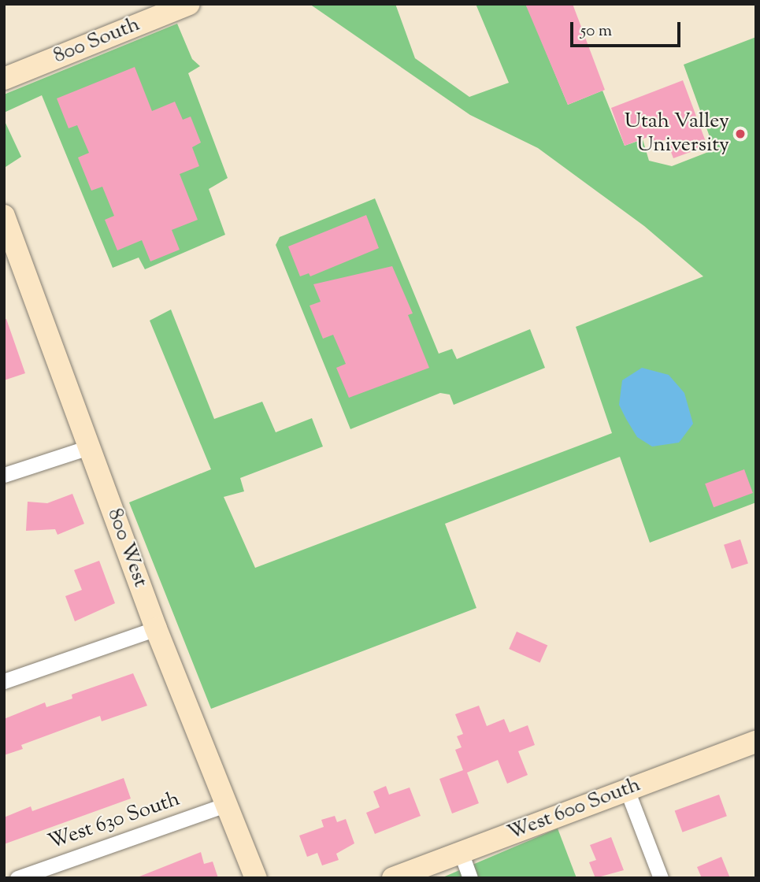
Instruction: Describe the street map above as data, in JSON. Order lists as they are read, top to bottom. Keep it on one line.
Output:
{"streets":{"street":["800 South","800 West","West 600 South","West 630 South"]},"crossings":[["800 West","West 630 South"]],"places":["Utah Valley University"],"scale_bar":"50 m"}
